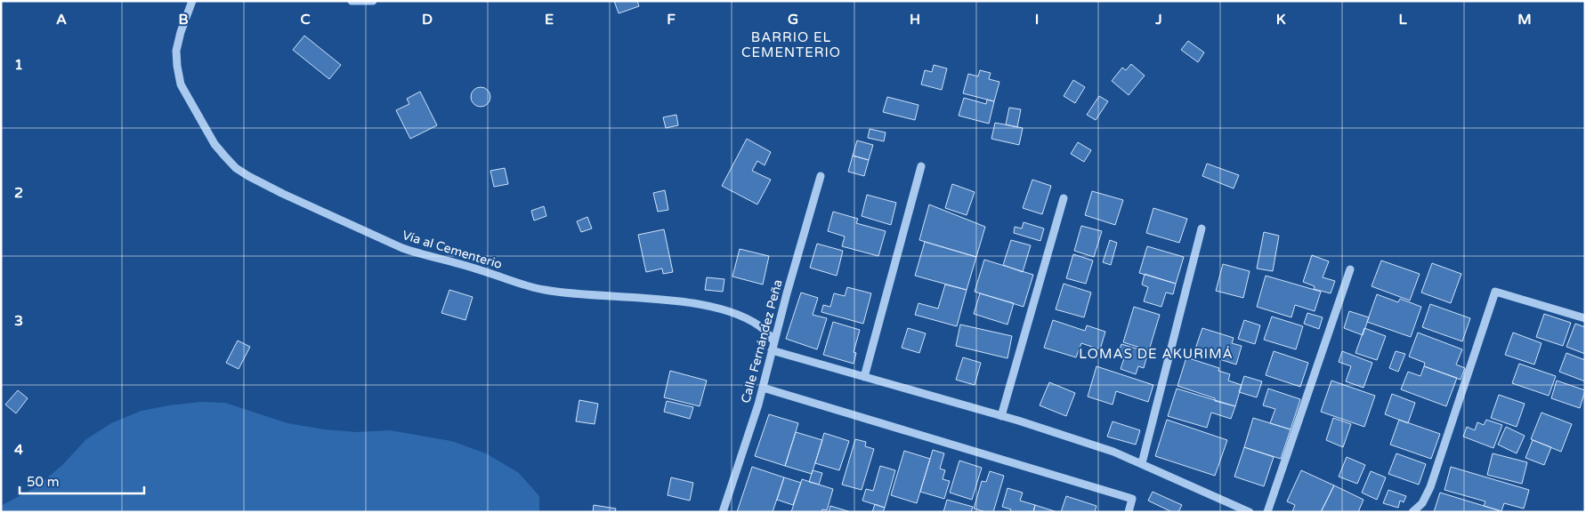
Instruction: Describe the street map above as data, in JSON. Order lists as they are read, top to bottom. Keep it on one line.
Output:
{"streets":{"street":["Vía al Cementerio","Calle Fernández Peña"]},"crossings":[["Vía al Cementerio","Calle Fernández Peña"]],"districts":["BARRIO EL CEMENTERIO","LOMAS DE AKURIMÁ"],"scale_bar":"50 m","grid":{"columns":["A","B","C","D","E","F","G","H","I","J","K","L","M"],"rows":["1","2","3","4"]}}
